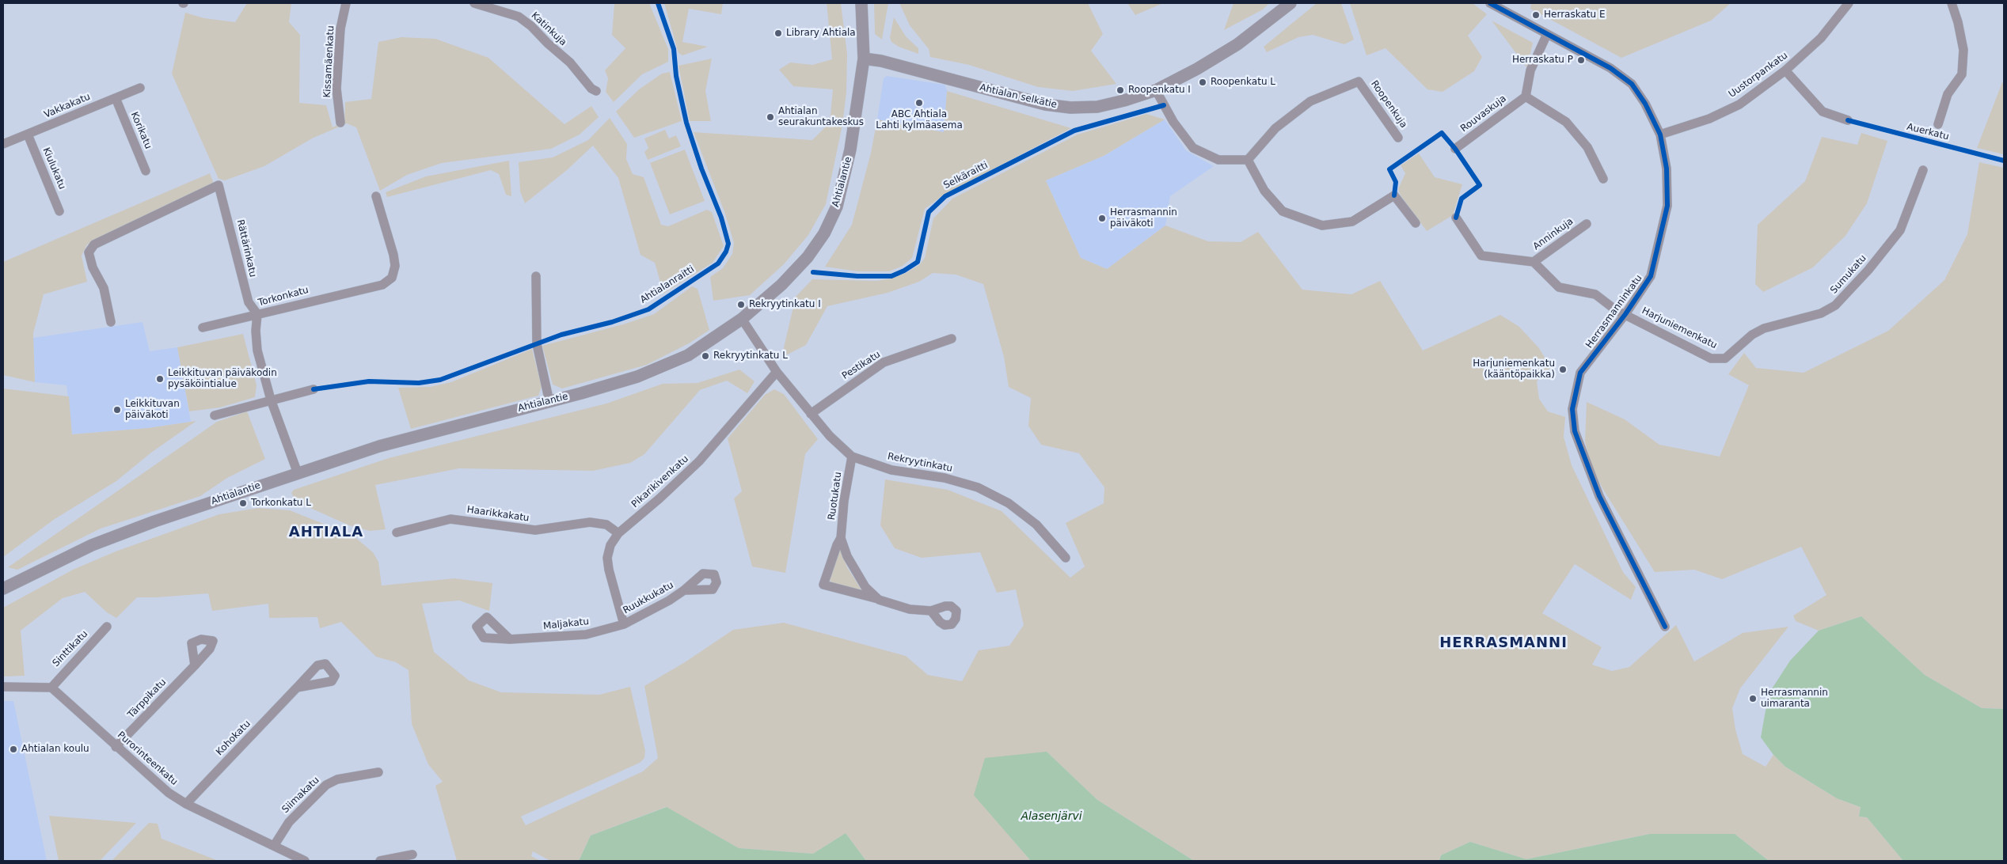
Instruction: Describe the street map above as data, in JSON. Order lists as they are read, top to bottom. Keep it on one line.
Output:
{"streets":{"main road":["Ahtialan selkätie","Ahtialantie"],"street":["Katinkuja","Kissamäenkatu","Uustorpankatu","Roopenkuja","Vakkakatu","Rouvaskuja","Korikatu","Kiulukatu","Anninkuja","Rättärinkatu","Sumukatu","Torkonkatu","Herrasmanninkatu","Harjuniemenkatu","Pestikatu","Rekryytinkatu","Pikarikivenkatu","Ruotukatu","Haarikkakatu","Ruukkukatu","Maljakatu","Sinttikatu","Tärppikatu","Kohokatu","Purorinteenkatu","Siimakatu"],"cycle path":["Auerkatu","Selkäraitti","Ahtialanraitti"]},"crossings":[["Uustorpankatu","Herrasmanninkatu"],["Ahtialan selkätie","Ahtialantie"],["Vakkakatu","Korikatu"],["Vakkakatu","Kiulukatu"],["Ahtialantie","Torkonkatu"],["Ahtialantie","Rekryytinkatu"],["Anninkuja","Harjuniemenkatu"],["Rättärinkatu","Torkonkatu"],["Sumukatu","Harjuniemenkatu"],["Herrasmanninkatu","Harjuniemenkatu"],["Pestikatu","Rekryytinkatu"],["Rekryytinkatu","Pikarikivenkatu"],["Rekryytinkatu","Ruotukatu"],["Pikarikivenkatu","Haarikkakatu"],["Pikarikivenkatu","Ruukkukatu"],["Pikarikivenkatu","Maljakatu"],["Ruukkukatu","Maljakatu"],["Sinttikatu","Purorinteenkatu"],["Tärppikatu","Purorinteenkatu"],["Kohokatu","Purorinteenkatu"],["Purorinteenkatu","Siimakatu"]],"districts":["AHTIALA","HERRASMANNI"],"water":["Alasenjärvi"],"places":["Herraskatu E","Library Ahtiala","Herraskatu P","Roopenkatu L","Roopenkatu I","ABC Ahtiala Lahti kylmäasema","Ahtialan seurakuntakeskus","Herrasmannin päiväkoti","Rekryytinkatu I","Rekryytinkatu L","Harjuniemenkatu (kääntöpaikka)","Leikkituvan päiväkodin pysäköintialue","Leikkituvan päiväkoti","Torkonkatu L","Herrasmannin uimaranta","Ahtialan koulu"]}
